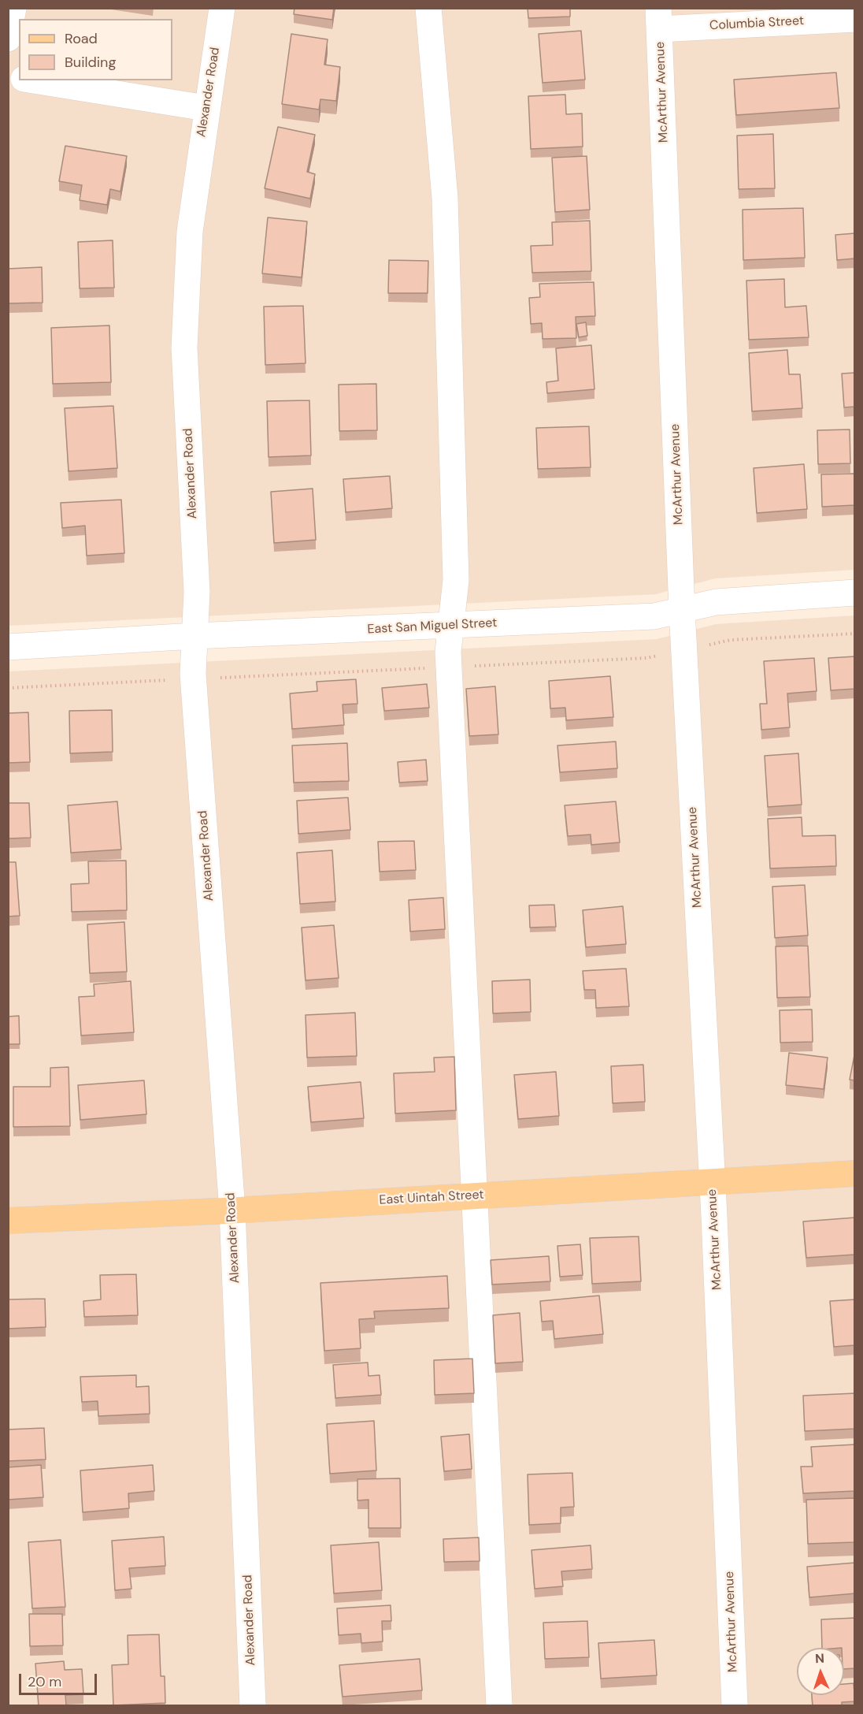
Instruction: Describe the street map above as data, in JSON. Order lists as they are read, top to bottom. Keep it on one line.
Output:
{"streets":{"main road":["East Uintah Street"],"street":["Columbia Street","Alexander Road","McArthur Avenue","East San Miguel Street"]},"crossings":[["Columbia Street","McArthur Avenue"],["Alexander Road","East San Miguel Street"],["Alexander Road","East Uintah Street"],["McArthur Avenue","East San Miguel Street"],["McArthur Avenue","East Uintah Street"]],"legend":["Road","Building"],"scale_bar":"20 m","north":"top"}
